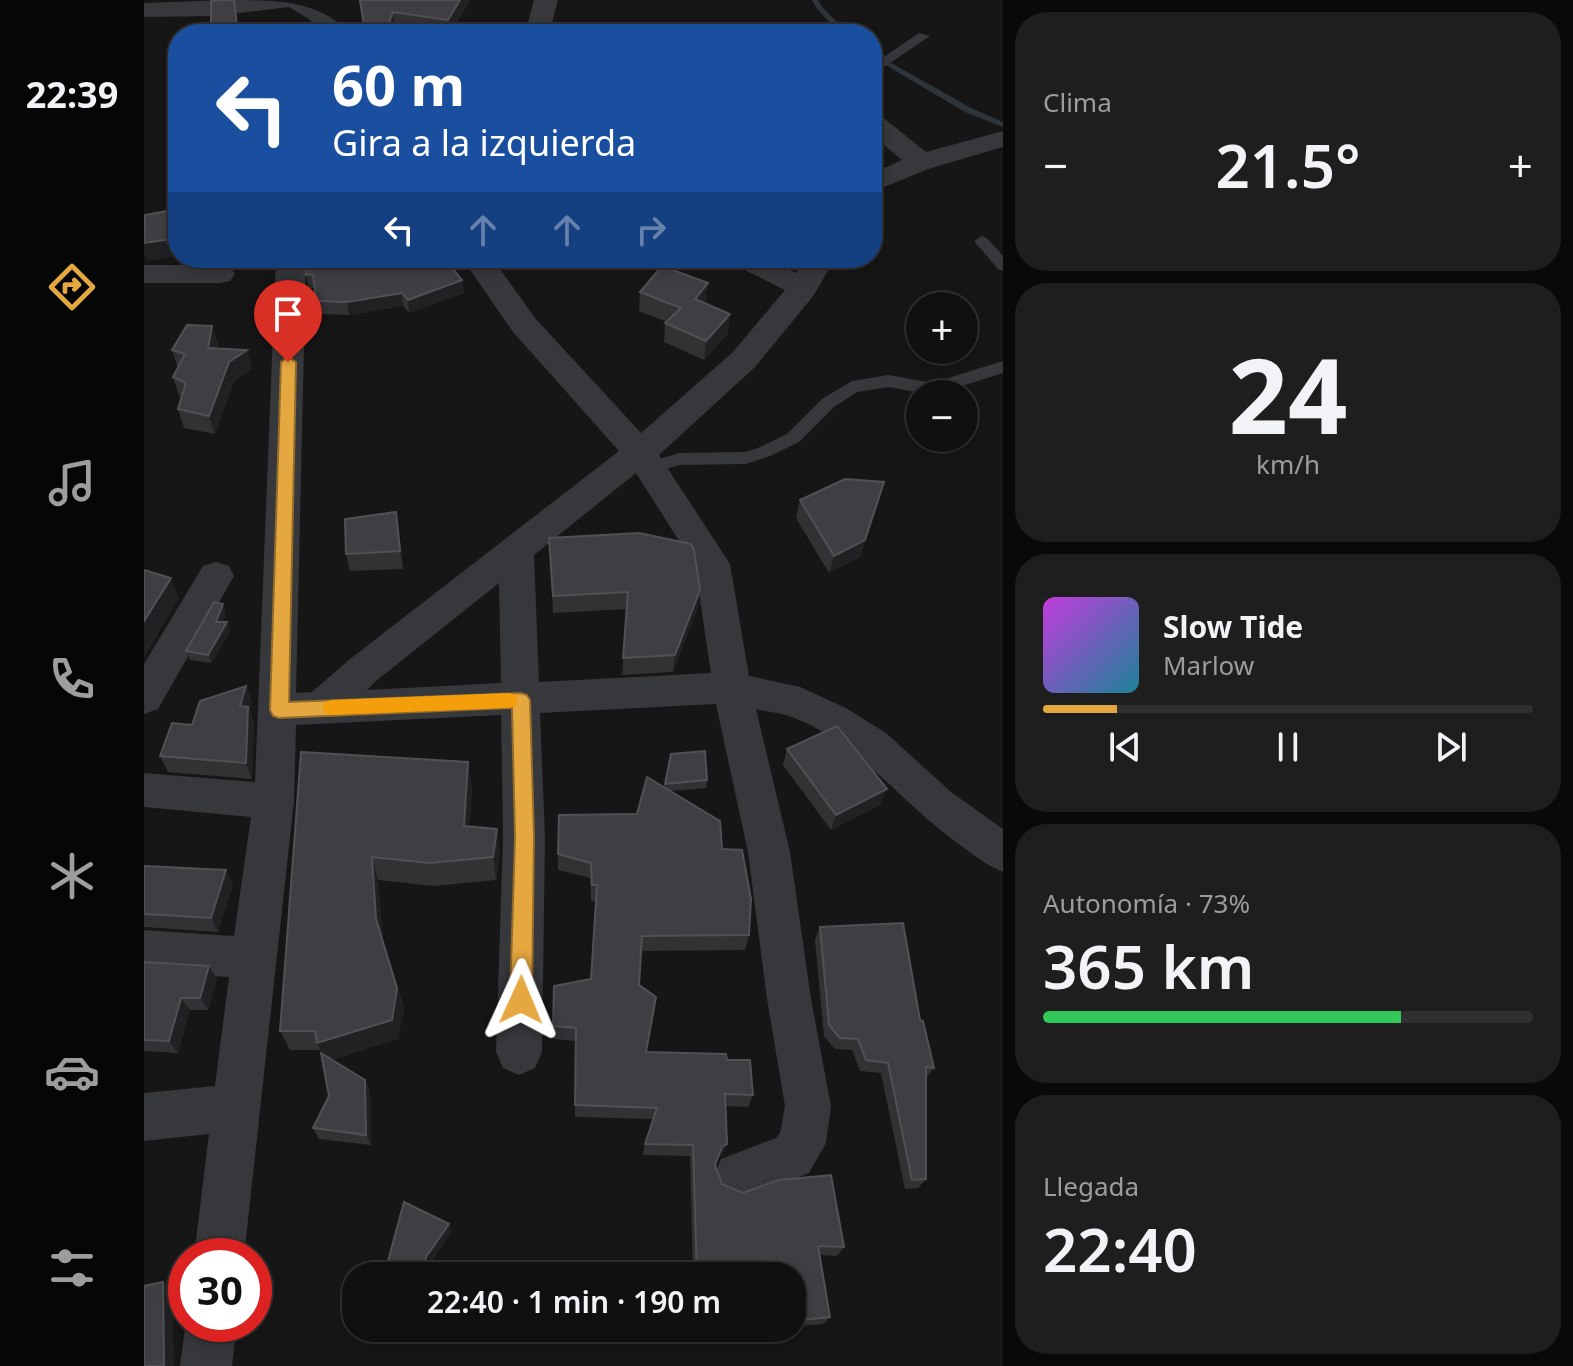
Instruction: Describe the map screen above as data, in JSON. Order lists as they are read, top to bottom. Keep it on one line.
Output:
{"page":{"tabs":"22:39","tile":["Clima",["24","km/h"],["Autonomía · 73%","365 km"],["Llegada","22:40"]],"turn":["60 m","Gira a la izquierda"],"heat":["−","21.5°","+"],"map_buttons":["+","−"],"song":["Slow Tide","Marlow"],"limit":"30","trip":"22:40 · 1 min · 190 m"}}
